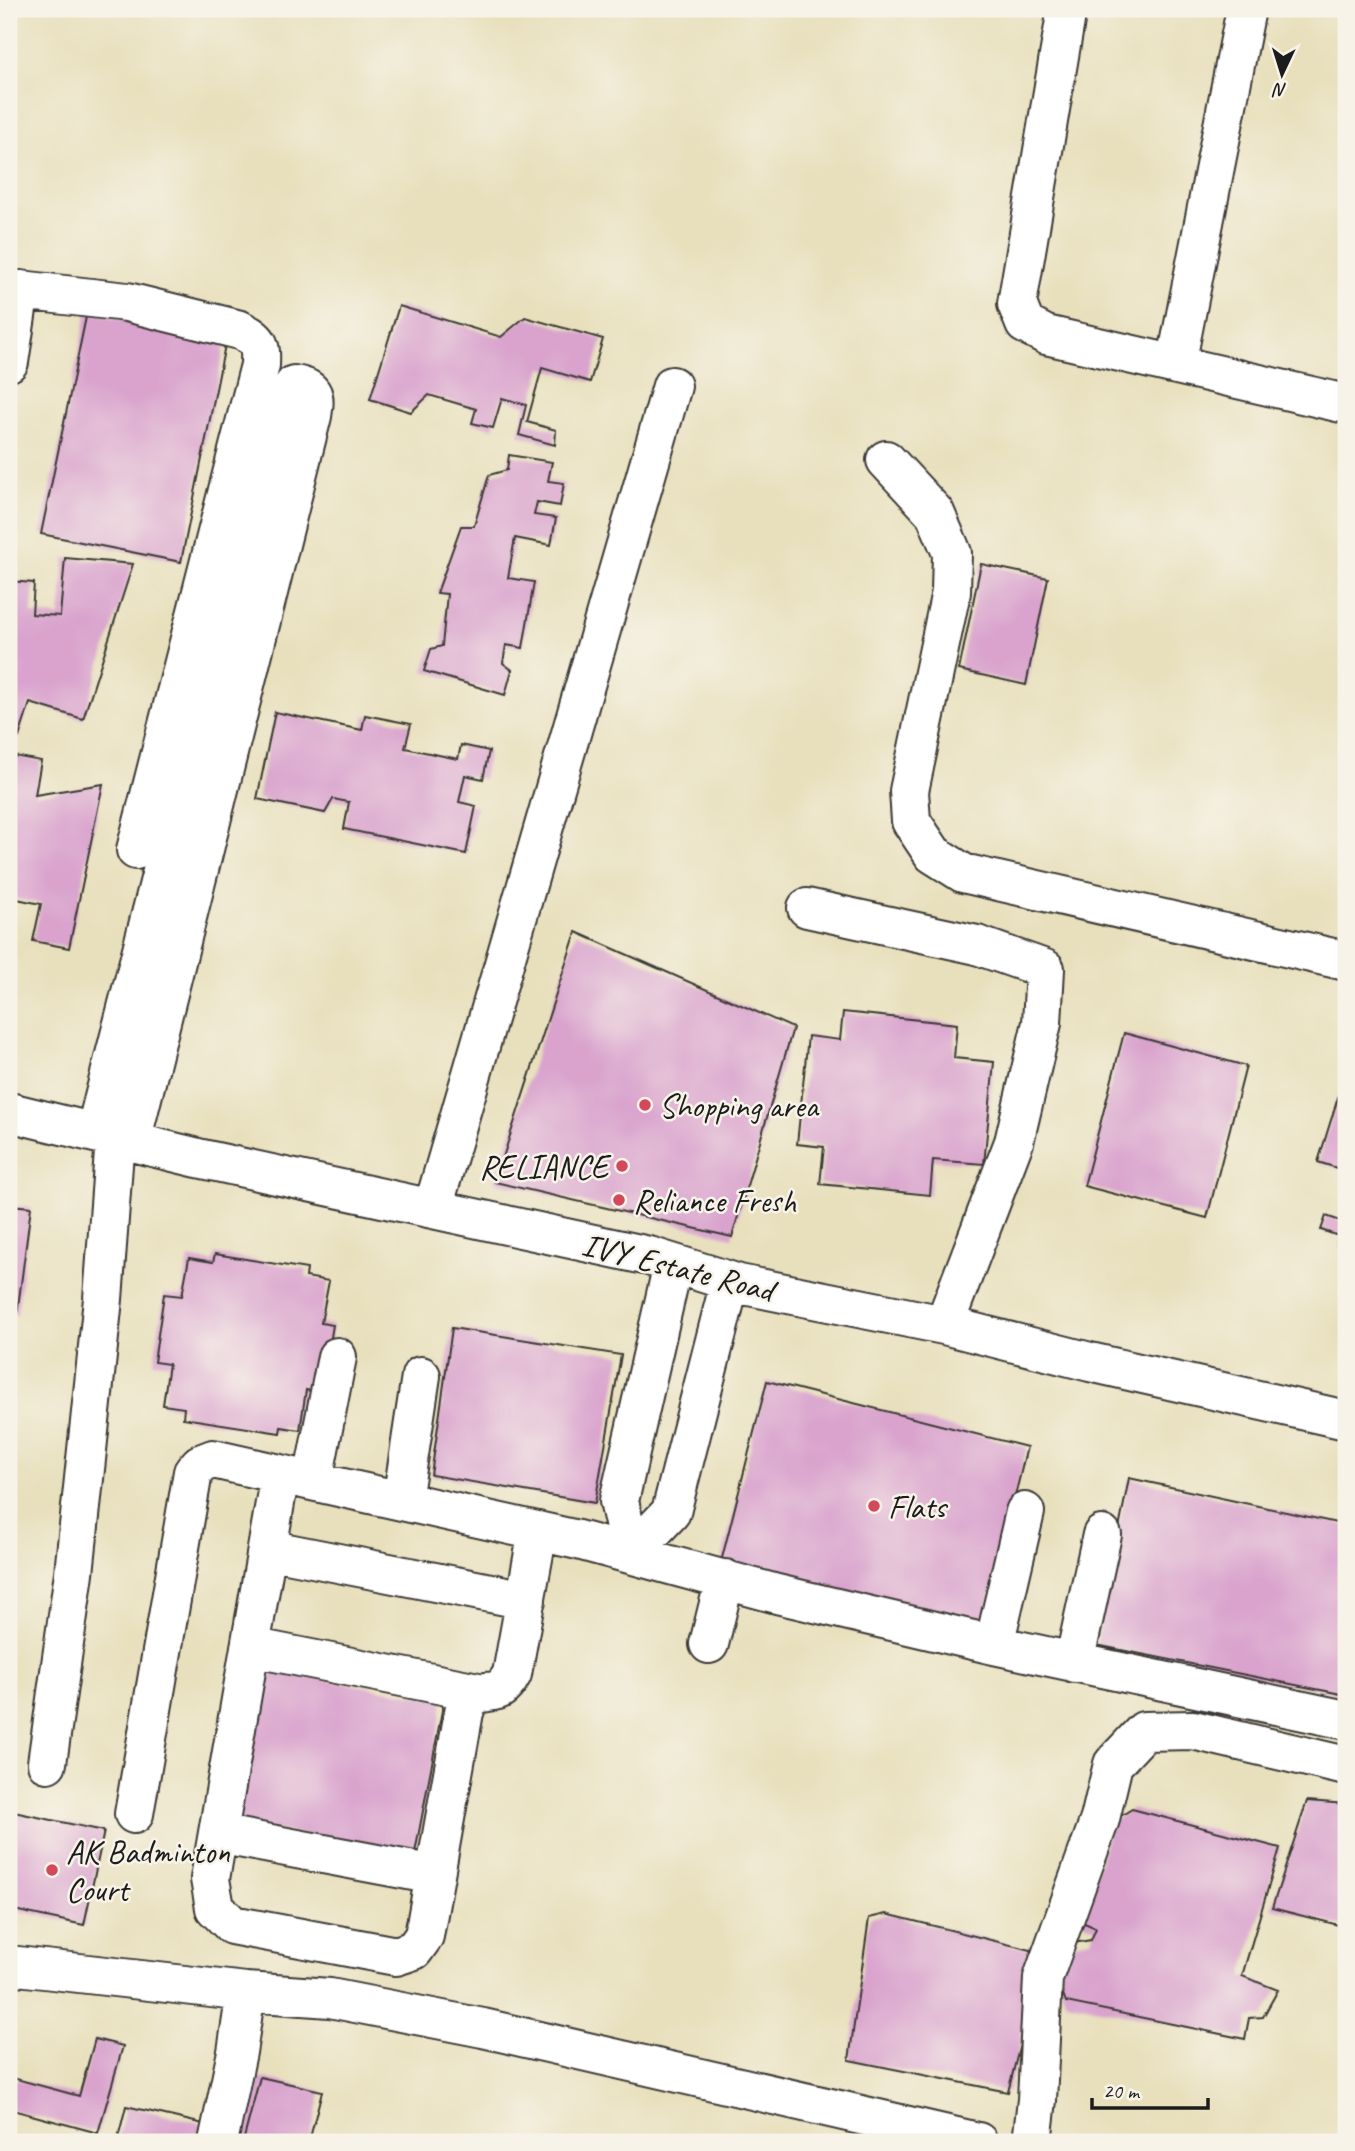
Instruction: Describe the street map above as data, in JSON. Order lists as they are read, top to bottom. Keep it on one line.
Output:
{"streets":{"street":["IVY Estate Road"]},"places":["Shopping area","RELIANCE","Reliance Fresh","Flats","AK Badminton Court"],"scale_bar":"20 m","north":"bottom"}
